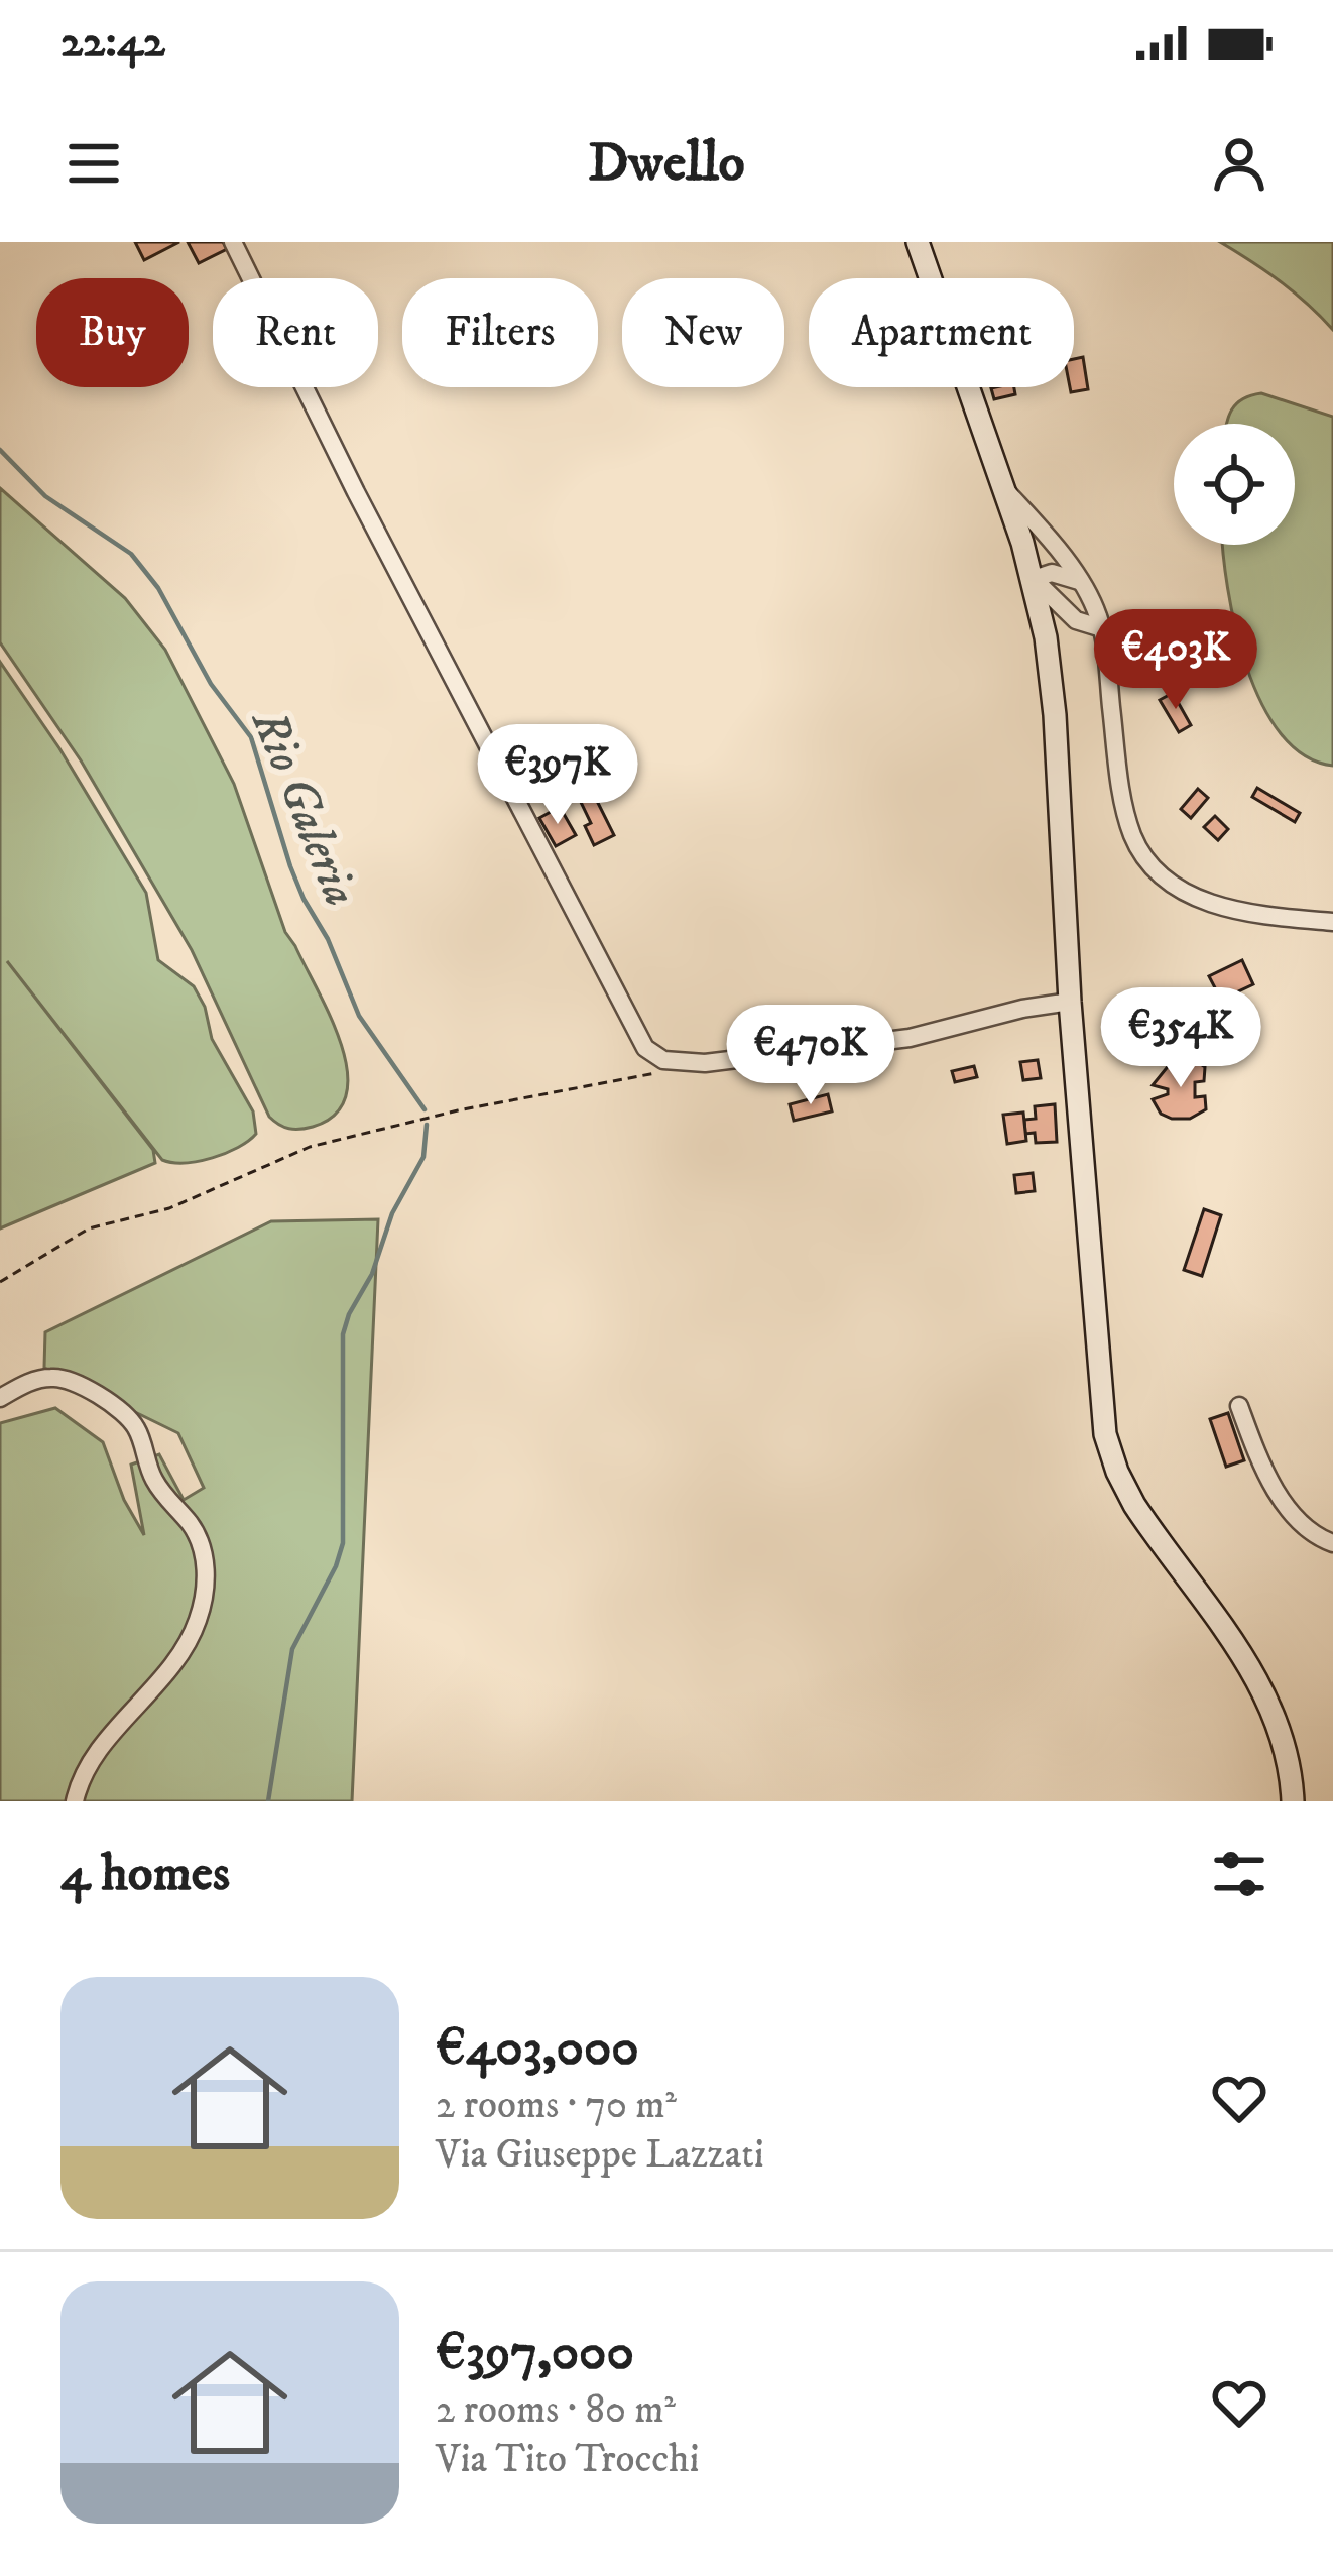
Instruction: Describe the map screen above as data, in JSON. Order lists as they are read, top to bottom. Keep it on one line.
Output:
{"water":["Rio Galeria"],"page":{"status":"22:42","header":"Dwello","chip":["Buy","Rent","Filters","New","Apartment"],"price":["€403K","€397K","€354K","€470K"],"heading":"4 homes","list":[{"name":"€403,000","note":"2 rooms · 70 m² · Via Giuseppe Lazzati"},{"name":"€397,000","note":"2 rooms · 80 m² · Via Tito Trocchi"}]}}
